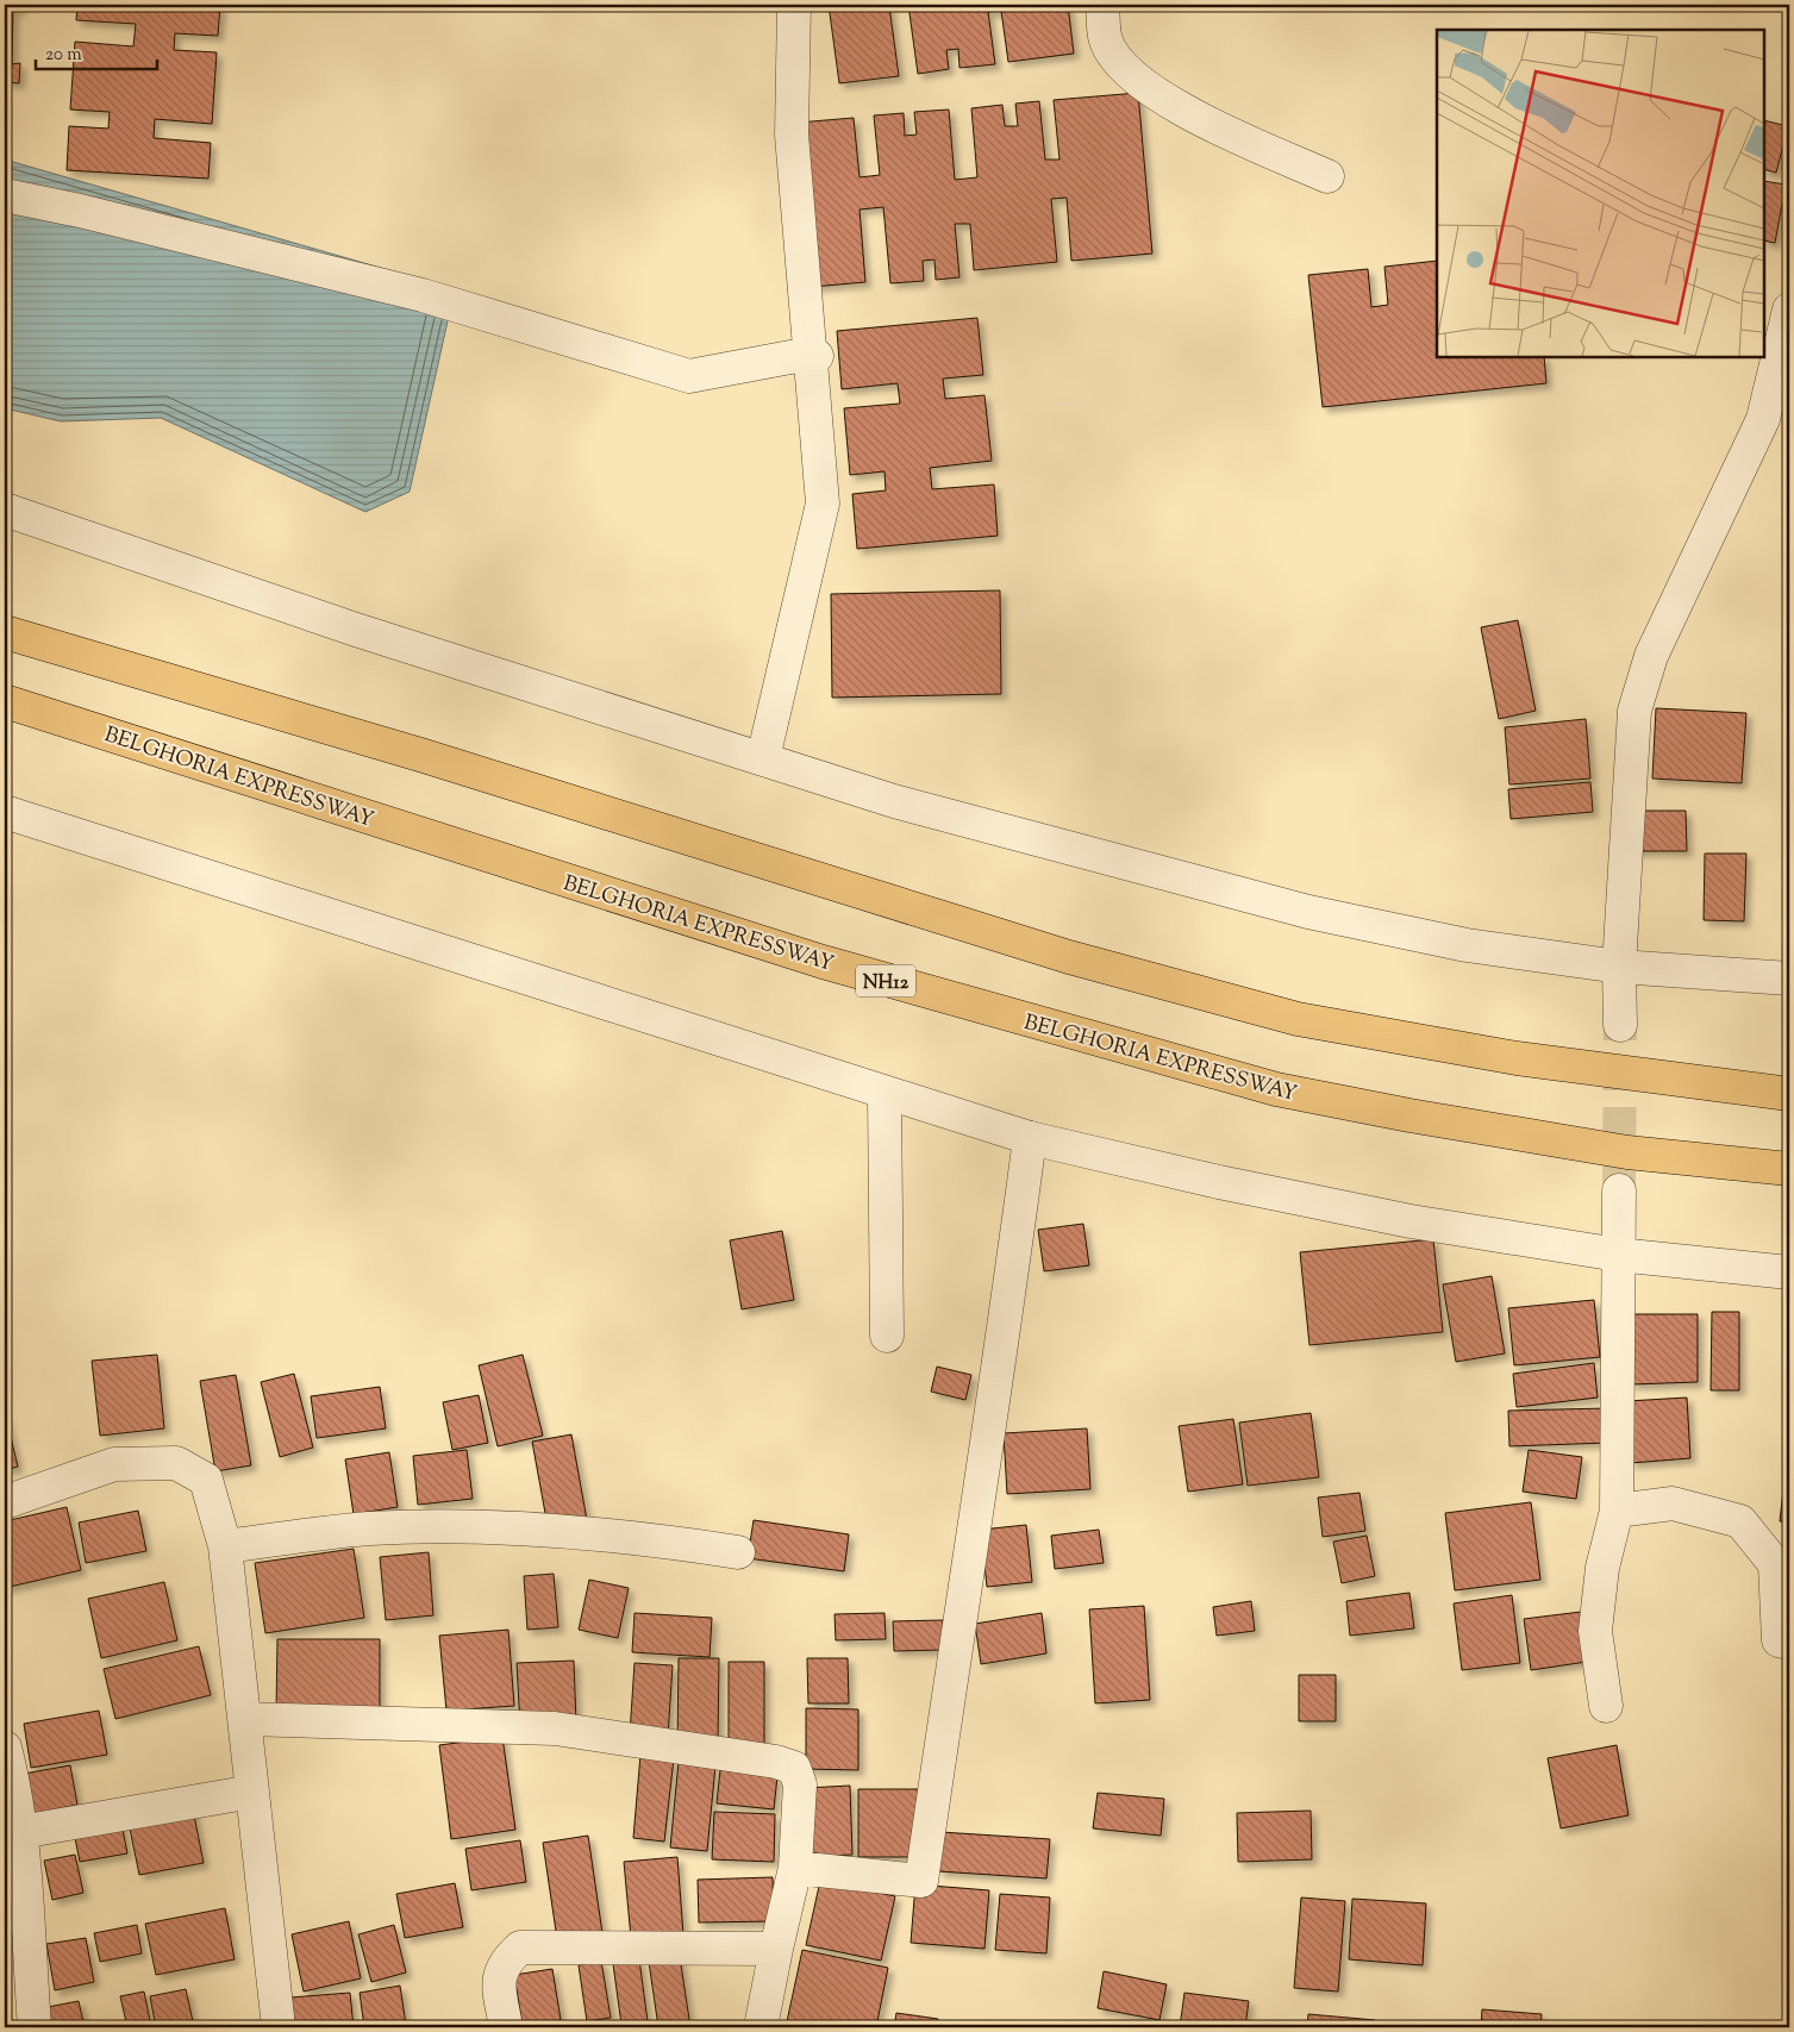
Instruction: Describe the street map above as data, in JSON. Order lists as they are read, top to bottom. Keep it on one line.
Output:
{"streets":{"highway":["BELGHORIA EXPRESSWAY","NH12"]},"scale_bar":"20 m"}
